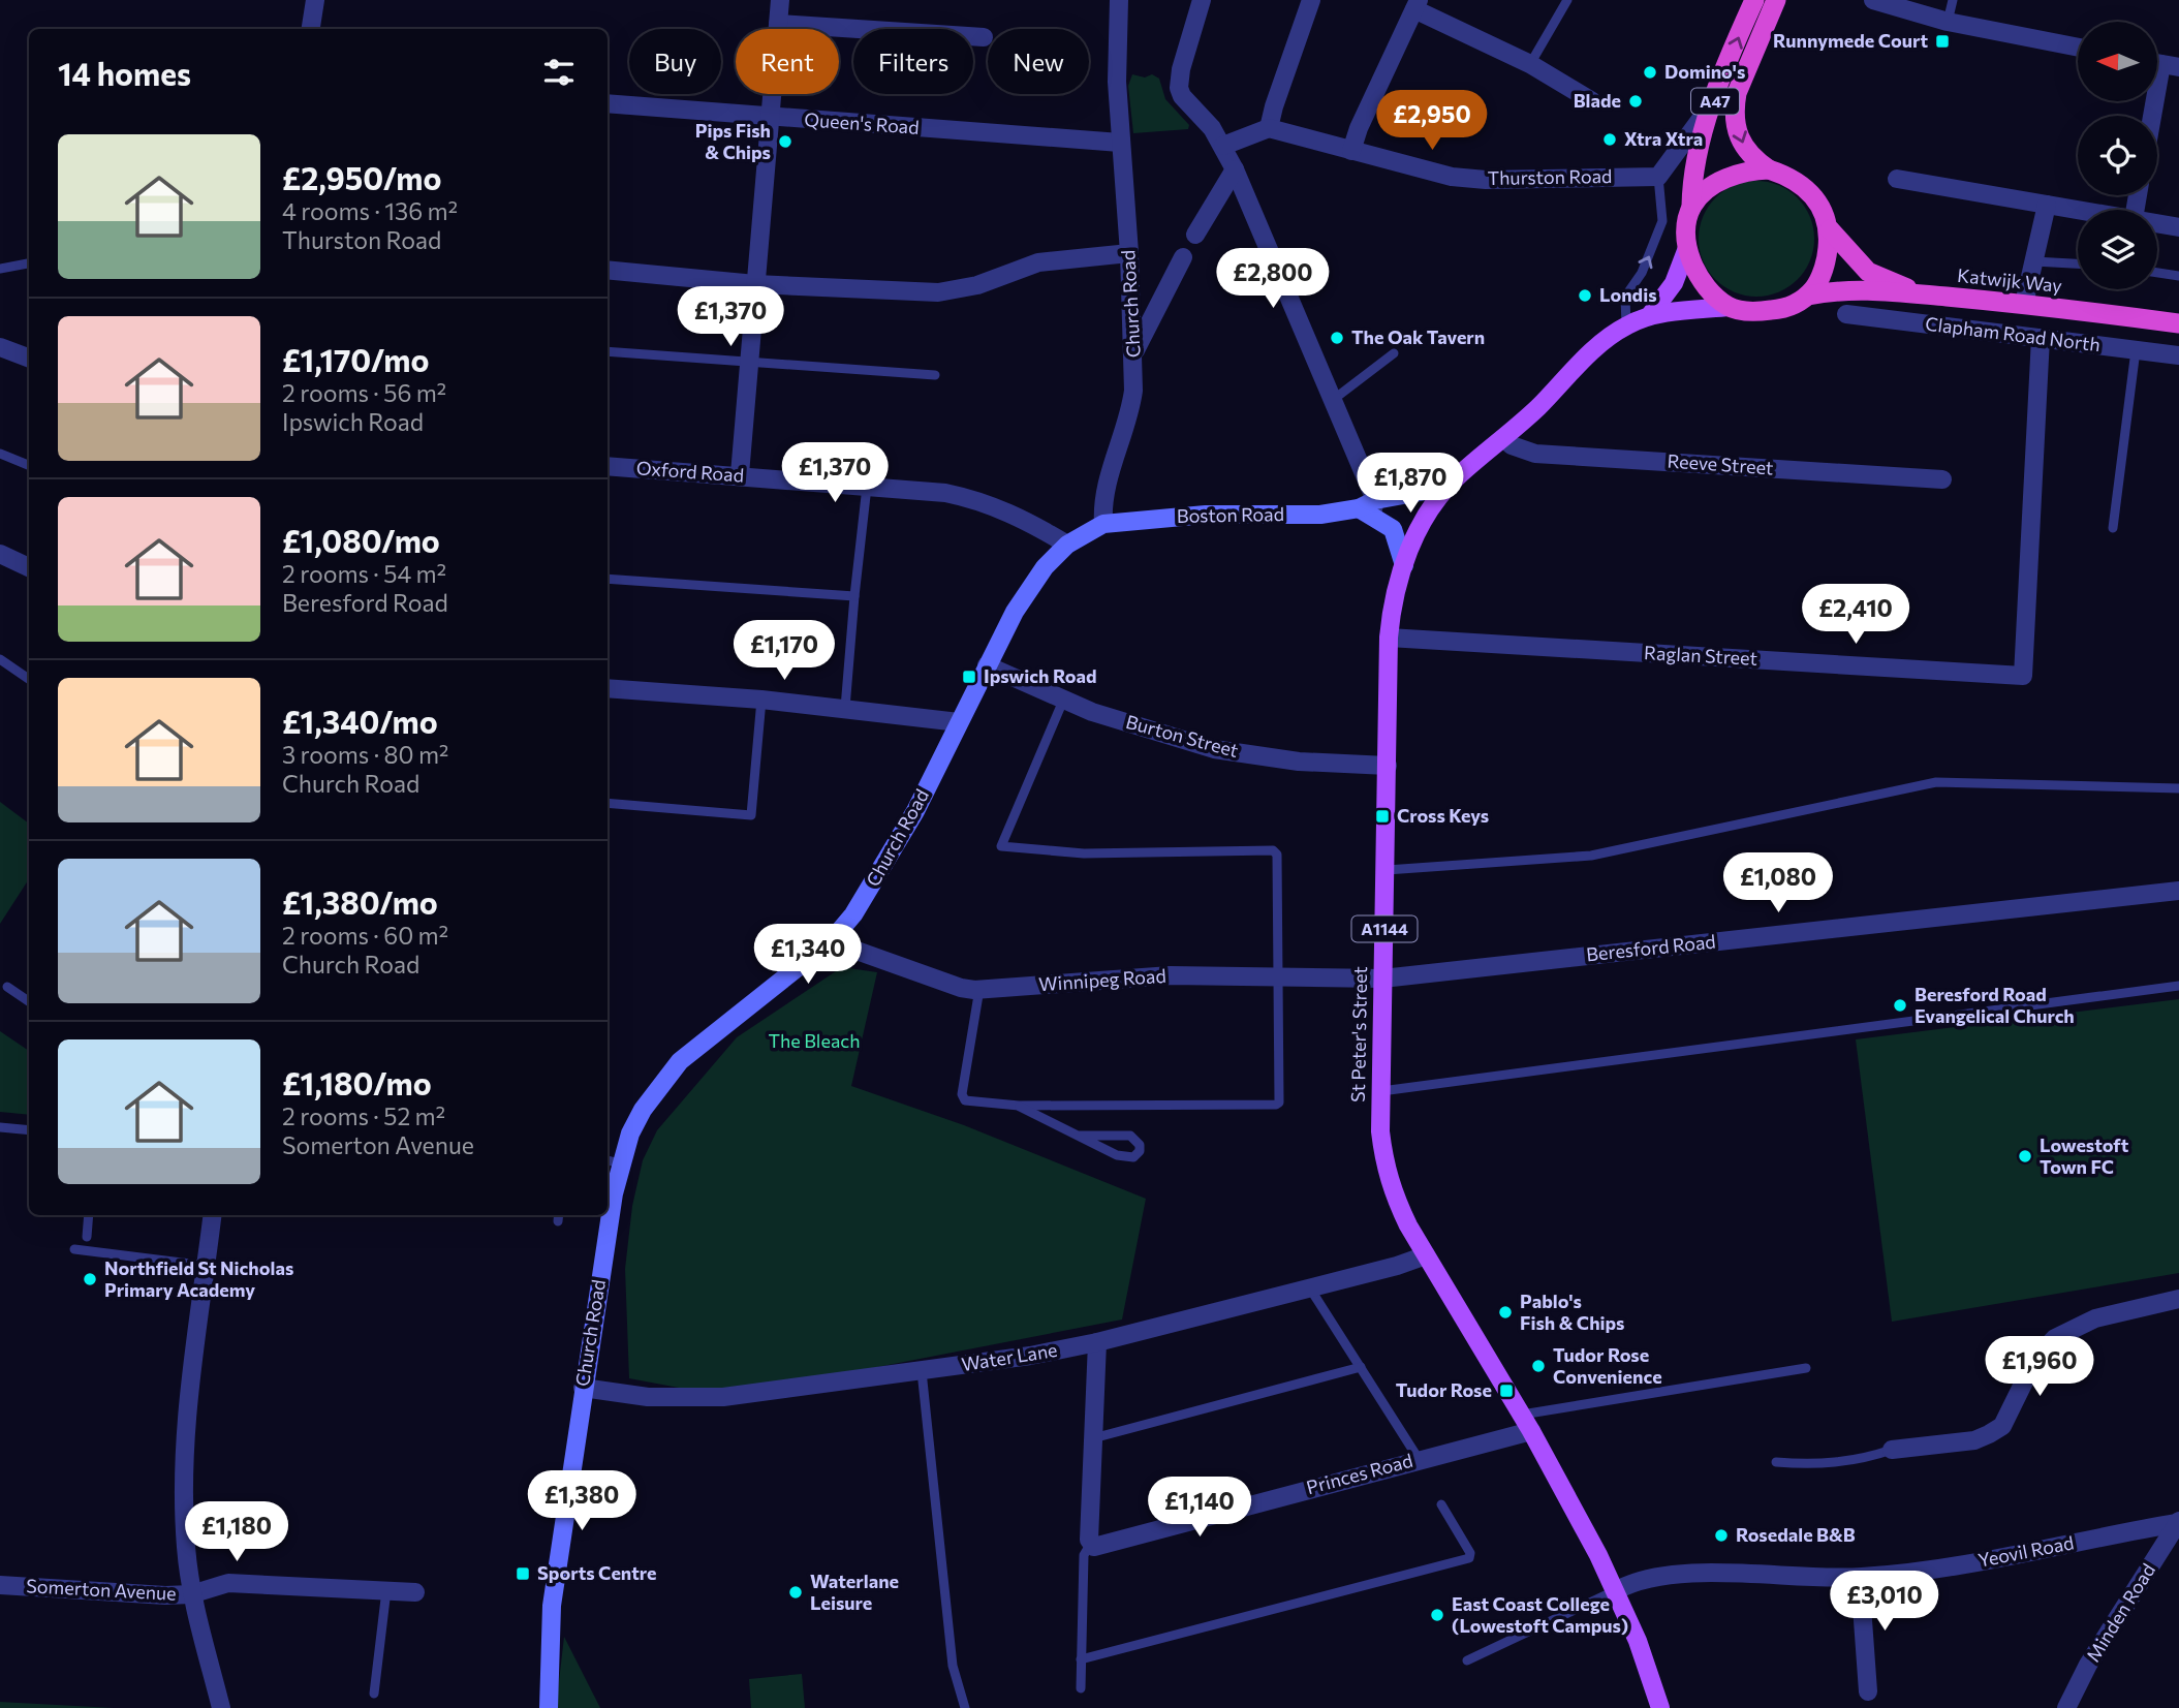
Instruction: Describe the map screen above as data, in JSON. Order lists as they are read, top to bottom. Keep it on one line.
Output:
{"streets":{"highway":["A47","Katwijk Way"],"main road":["Church Road","Boston Road","A1144","St Peter's Street"],"street":["Queen's Road","Thurston Road","Clapham Road North","Reeve Street","Oxford Road","Raglan Street","Burton Street","Beresford Road","Winnipeg Road","Water Lane","Princes Road","Yeovil Road","Somerton Avenue","Minden Road"]},"crossings":[["A47","Katwijk Way"],["A47","St Peter's Street"],["Queen's Road","Church Road"],["Katwijk Way","St Peter's Street"],["Church Road","Oxford Road"],["Church Road","Boston Road"],["Church Road","Burton Street"],["Church Road","Winnipeg Road"],["Church Road","Water Lane"],["Clapham Road North","Raglan Street"],["Reeve Street","St Peter's Street"],["Boston Road","St Peter's Street"],["Raglan Street","St Peter's Street"],["Burton Street","St Peter's Street"],["Beresford Road","Winnipeg Road"],["Beresford Road","St Peter's Street"],["Winnipeg Road","St Peter's Street"],["St Peter's Street","Water Lane"],["St Peter's Street","Princes Road"],["St Peter's Street","Yeovil Road"],["Yeovil Road","Minden Road"]],"parks":["The Bleach"],"places":{"transit":["Runnymede Court","Ipswich Road","Cross Keys","Tudor Rose","Sports Centre"],"other":["Domino's","Blade","Xtra Xtra","Pips Fish & Chips","Londis","The Oak Tavern","Beresford Road Evangelical Church","Lowestoft Town FC","Northfield St Nicholas Primary Academy","Pablo's Fish & Chips","Tudor Rose Convenience","Rosedale B&B","Waterlane Leisure","East Coast College (Lowestoft Campus)"]},"north":"left","page":{"chip":["Buy","Rent","Filters","New"],"heading":"14 homes","price":["£2,950","£2,800","£1,370","£1,370","£1,870","£2,410","£1,170","£1,080","£1,340","£1,960","£1,380","£1,140","£1,180","£3,010"],"list":[{"name":"£2,950/mo","note":"4 rooms · 136 m² · Thurston Road"},{"name":"£1,170/mo","note":"2 rooms · 56 m² · Ipswich Road"},{"name":"£1,080/mo","note":"2 rooms · 54 m² · Beresford Road"},{"name":"£1,340/mo","note":"3 rooms · 80 m² · Church Road"},{"name":"£1,380/mo","note":"2 rooms · 60 m² · Church Road"},{"name":"£1,180/mo","note":"2 rooms · 52 m² · Somerton Avenue"}]}}
